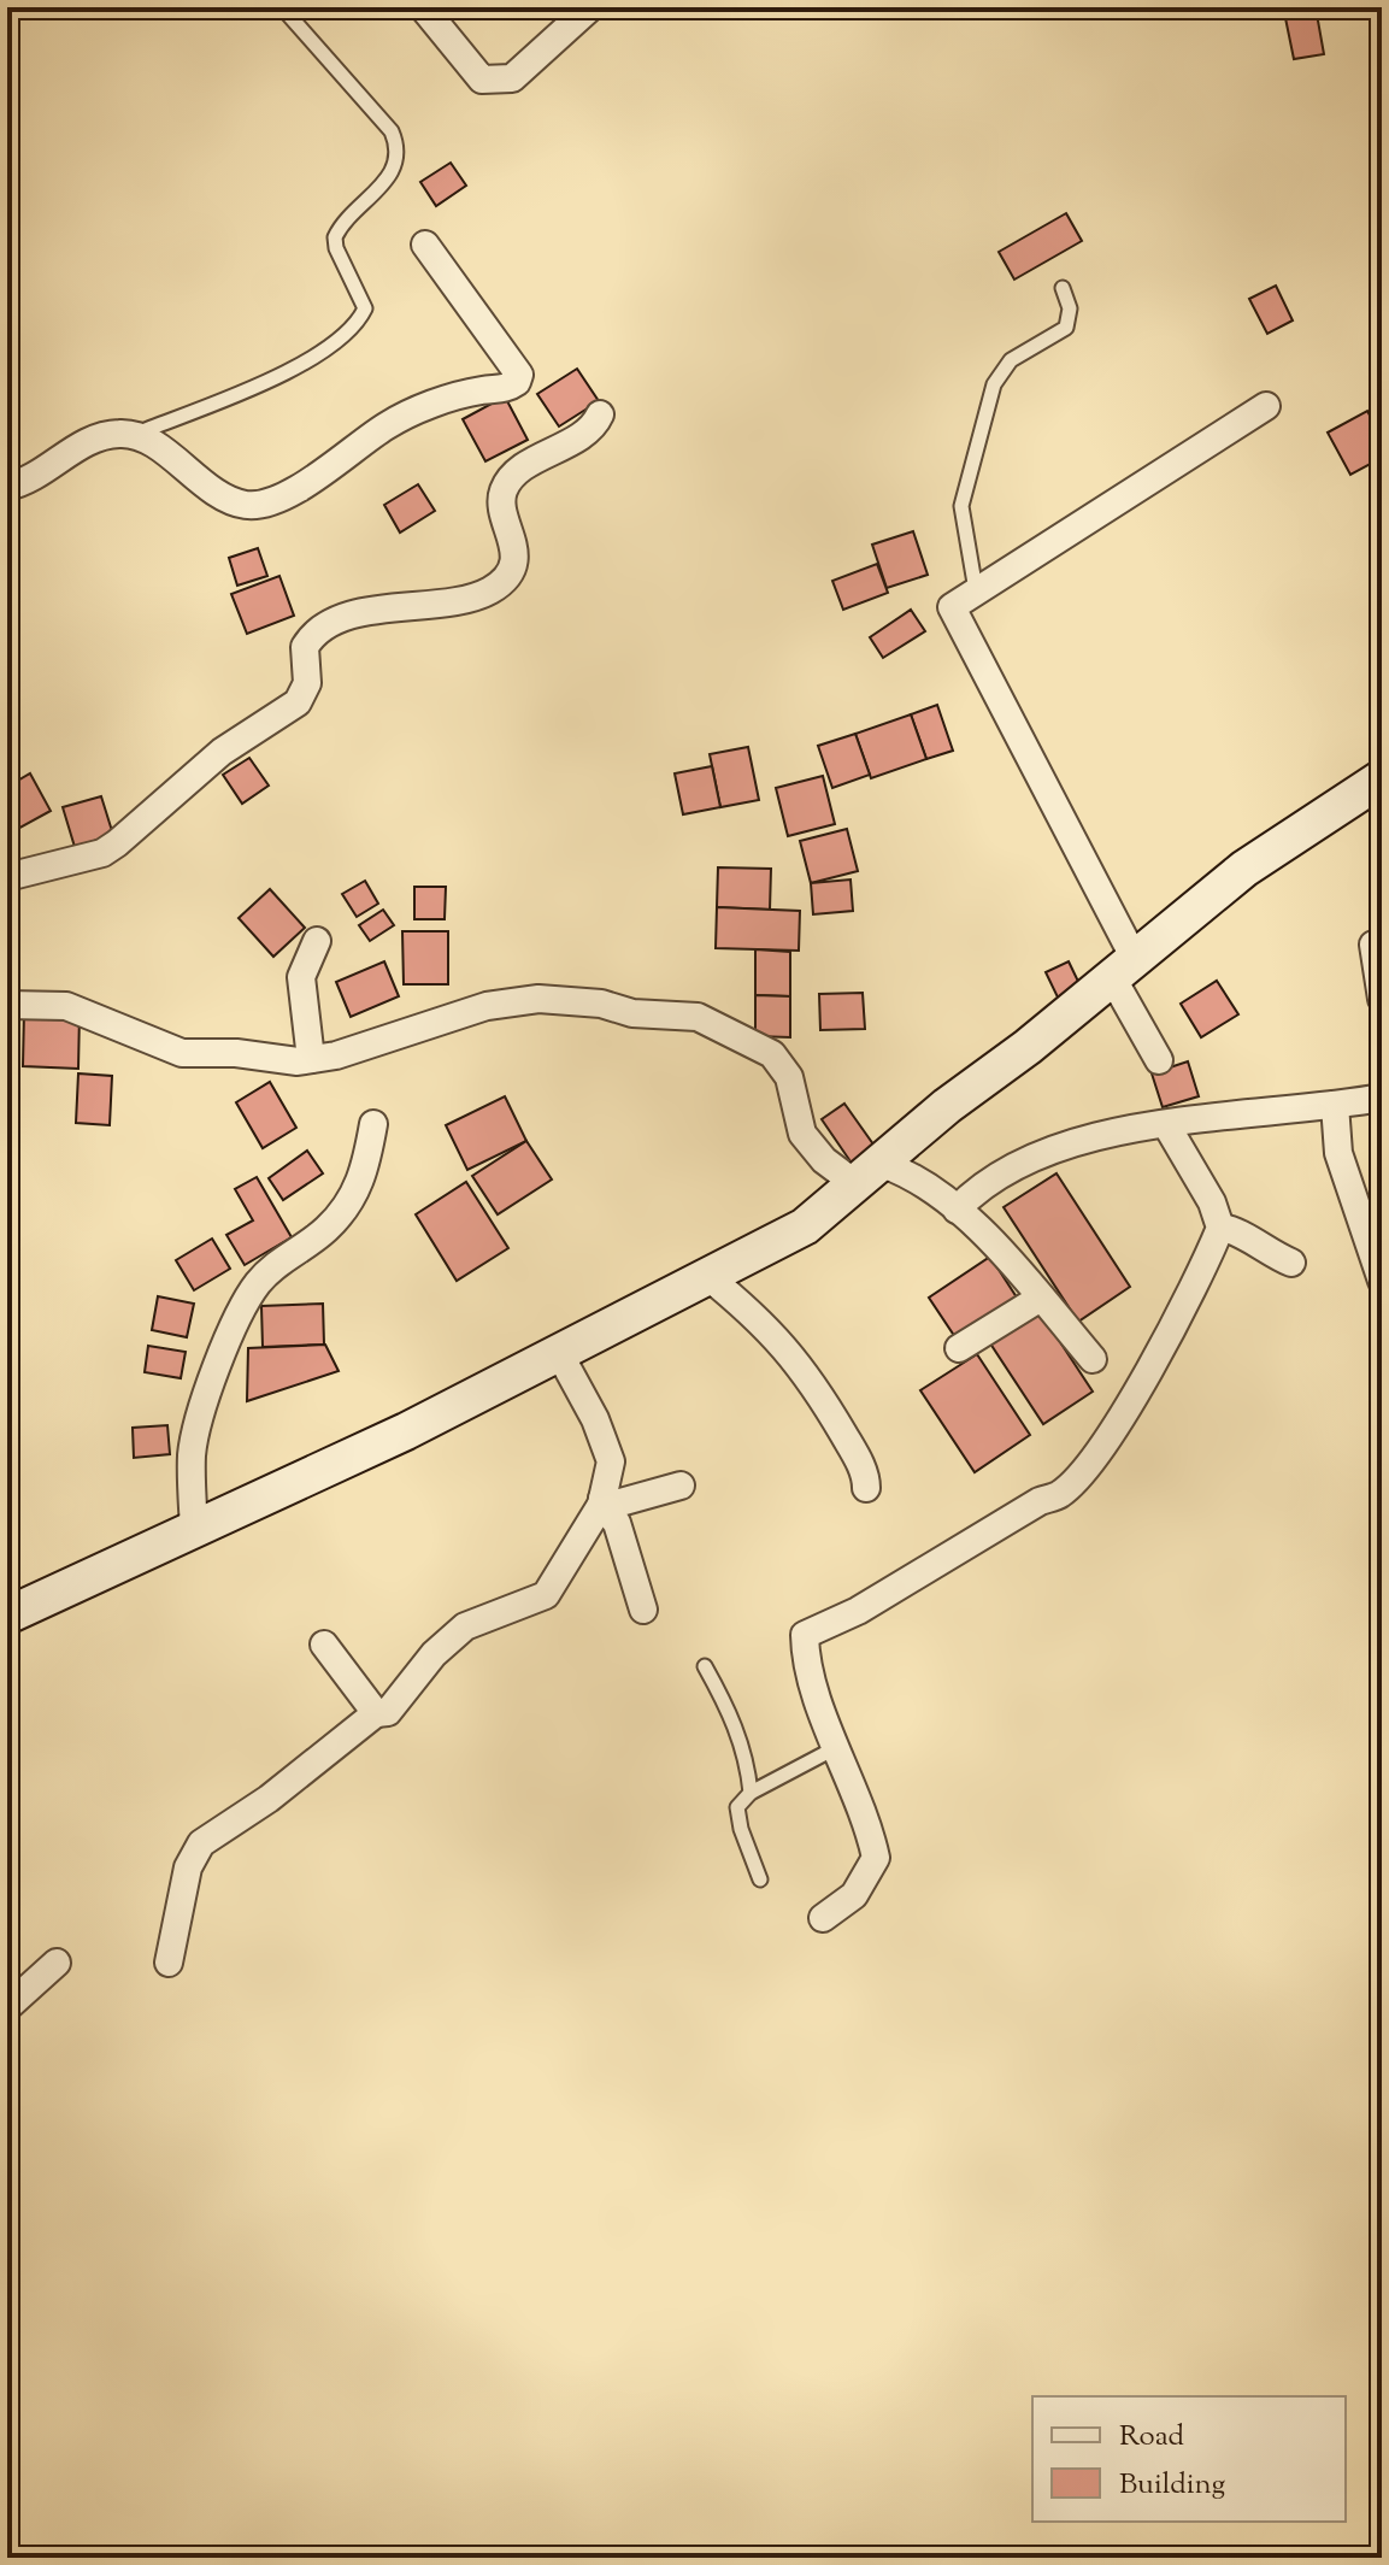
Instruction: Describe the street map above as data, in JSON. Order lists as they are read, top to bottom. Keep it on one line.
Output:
{"legend":["Road","Building"]}
